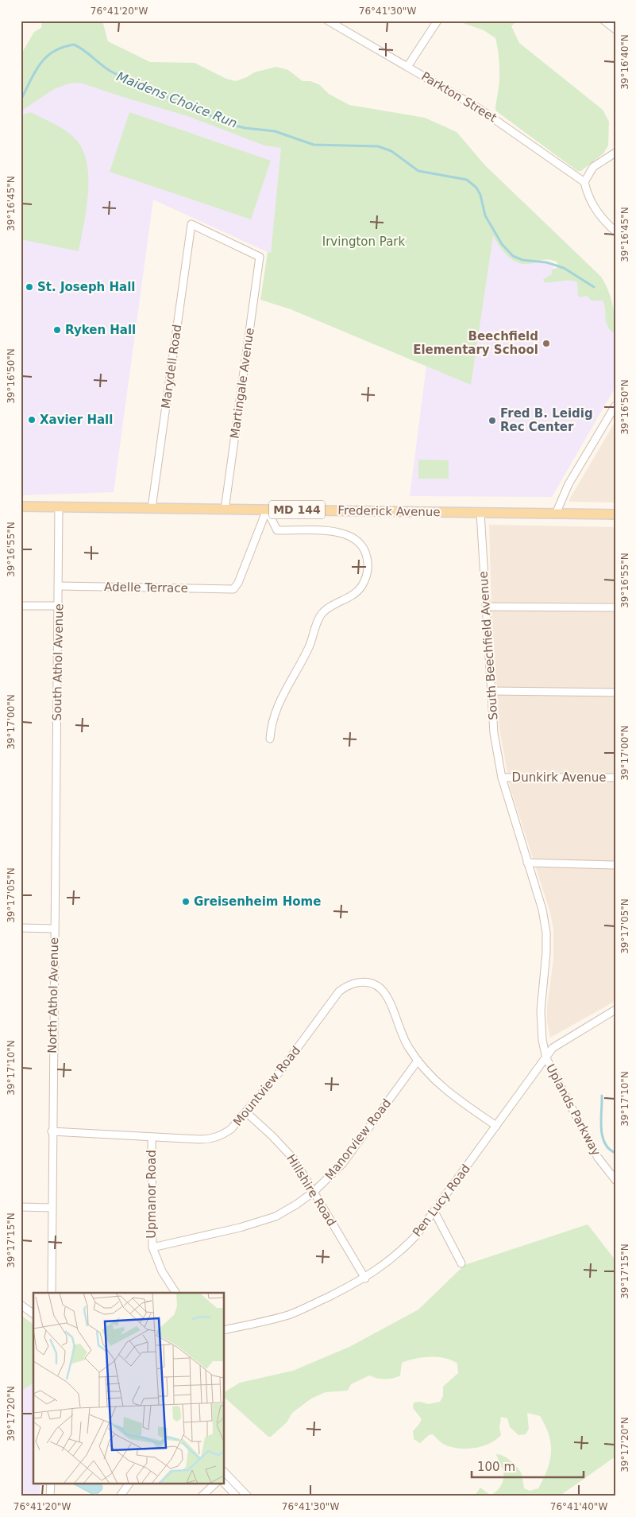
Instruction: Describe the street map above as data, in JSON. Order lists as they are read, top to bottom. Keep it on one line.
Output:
{"streets":{"main road":["MD 144","Frederick Avenue"],"street":["Parkton Street","Marydell Road","Martingale Avenue","Adelle Terrace","South Beechfield Avenue","South Athol Avenue","Dunkirk Avenue","North Athol Avenue","Mountview Road","Uplands Parkway","Manorview Road","Hillshire Road","Upmanor Road","Pen Lucy Road"]},"crossings":[["Marydell Road","Martingale Avenue"],["Marydell Road","Frederick Avenue"],["Martingale Avenue","Frederick Avenue"],["Frederick Avenue","Adelle Terrace"],["Frederick Avenue","South Beechfield Avenue"],["Frederick Avenue","South Athol Avenue"],["Adelle Terrace","South Athol Avenue"],["South Beechfield Avenue","Dunkirk Avenue"],["South Beechfield Avenue","Uplands Parkway"],["South Athol Avenue","North Athol Avenue"],["North Athol Avenue","Mountview Road"],["Mountview Road","Manorview Road"],["Mountview Road","Hillshire Road"],["Mountview Road","Upmanor Road"],["Uplands Parkway","Pen Lucy Road"],["Manorview Road","Hillshire Road"],["Manorview Road","Upmanor Road"],["Hillshire Road","Pen Lucy Road"]],"water":["Maidens Choice Run"],"parks":["Irvington Park"],"places":["St. Joseph Hall","Ryken Hall","Beechfield Elementary School","Xavier Hall","Fred B. Leidig Rec Center","Greisenheim Home"],"scale_bar":"100 m","coordinates":["76°41'20\"W","76°41'30\"W","39°16'40\"N","39°16'45\"N","39°16'50\"N","39°16'55\"N","39°17'00\"N","39°17'05\"N","39°17'10\"N","39°17'15\"N","39°17'20\"N","76°41'40\"W"]}
